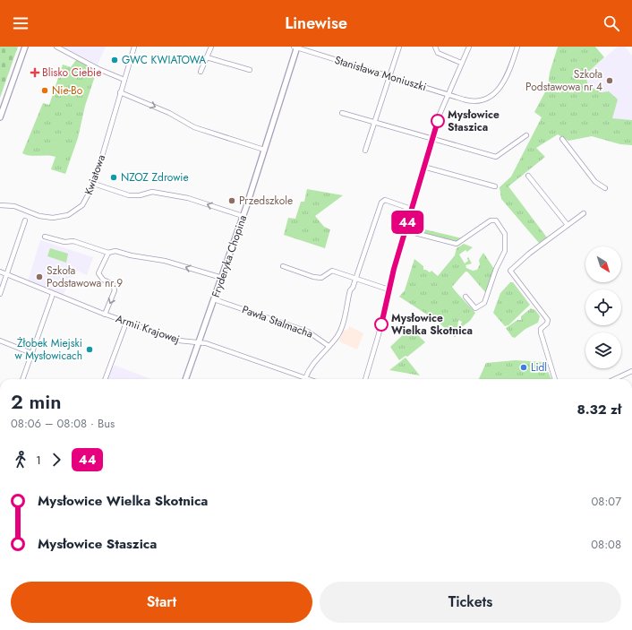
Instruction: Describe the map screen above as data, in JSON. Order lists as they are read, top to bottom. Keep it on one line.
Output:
{"streets":{"street":["Stanisława Moniuszki","Kwiatowa","Fryderyka Chopina","Pawła Stalmacha","Armii Krajowej"]},"crossings":[["Stanisława Moniuszki","Fryderyka Chopina"],["Fryderyka Chopina","Pawła Stalmacha"],["Fryderyka Chopina","Armii Krajowej"]],"places":{"other":["GWC KWIATOWA","Szkoła Podstawowa nr 4","Nie-Bo","Mysłowice Staszica","NZOZ Zdrowie","Przedszkole","Szkoła Podstawowa nr.9","Mysłowice Wielka Skotnica","Żłobek Miejski w Mysłowicach","Lidl"],"health":["Blisko Ciebie"]},"lines":["bus line 44"],"north":"bottom right","page":{"header":"Linewise","on_map":"44","heading":["2 min","08:06 – 08:08 · Bus","8.32 zł"],"legs":["1","44"],"list":[{"name":"Mysłowice Wielka Skotnica","value":"08:07"},{"name":"Mysłowice Staszica","value":"08:08"}],"buttons":["Start","Tickets"]}}
